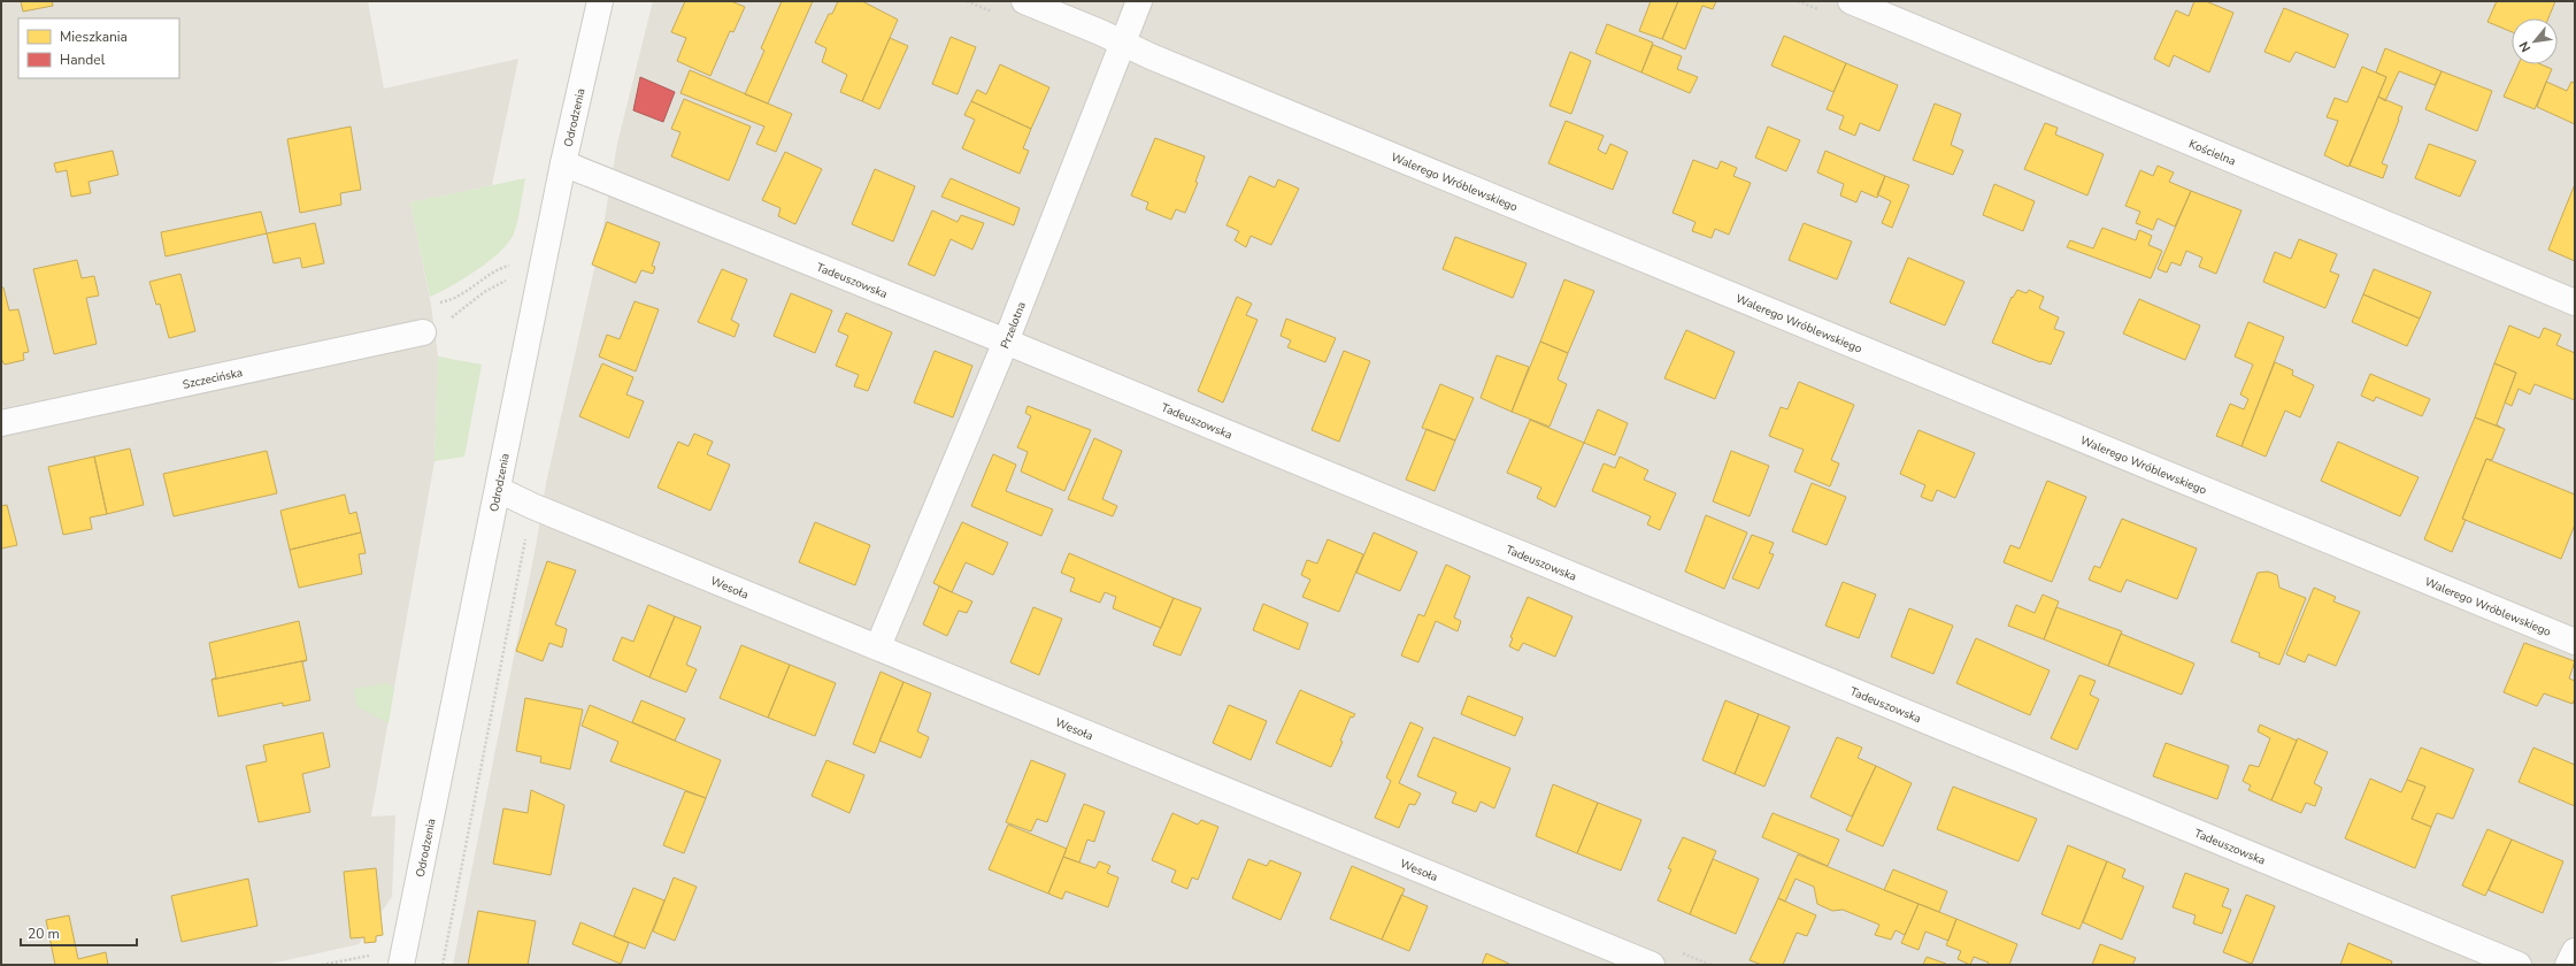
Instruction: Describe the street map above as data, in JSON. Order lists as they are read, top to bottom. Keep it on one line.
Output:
{"streets":{"street":["Odrodzenia","Kościelna","Walerego Wróblewskiego","Tadeuszowska","Przelotna","Szczecińska","Wesoła"]},"crossings":[["Odrodzenia","Tadeuszowska"],["Odrodzenia","Wesoła"],["Walerego Wróblewskiego","Przelotna"],["Tadeuszowska","Przelotna"],["Przelotna","Wesoła"]],"legend":["Mieszkania","Handel"],"scale_bar":"20 m","north":"bottom left"}
